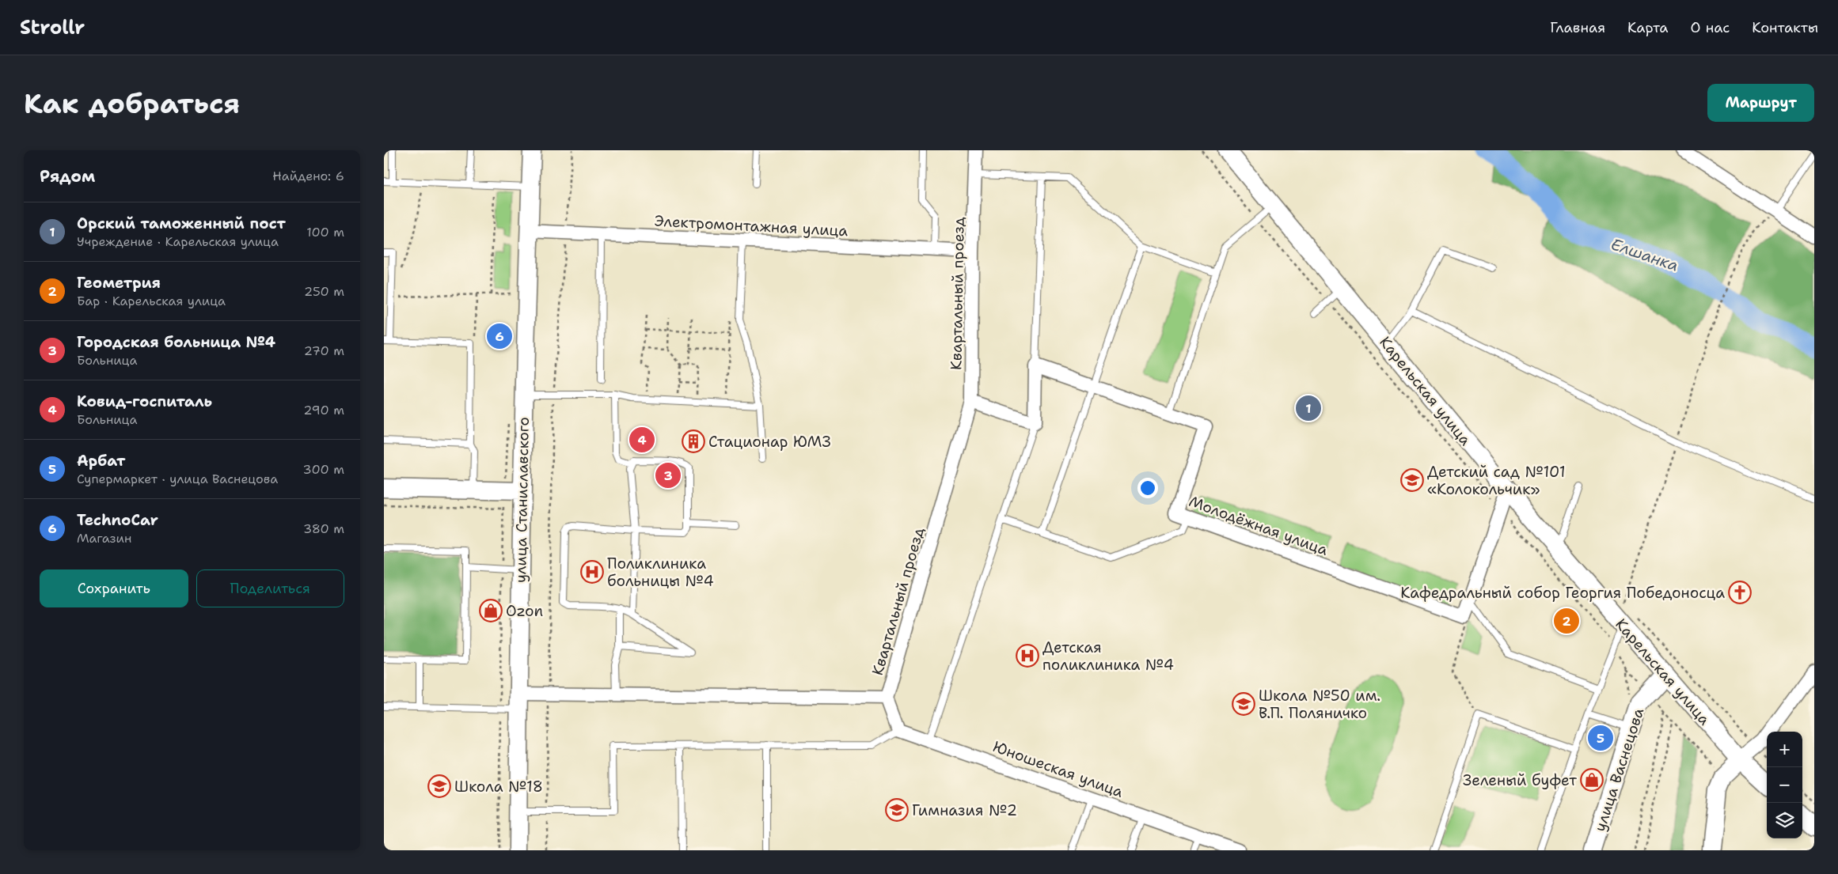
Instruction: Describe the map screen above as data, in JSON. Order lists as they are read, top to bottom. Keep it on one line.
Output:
{"streets":{"street":["Электромонтажная улица","Квартальный проезд","Карельская улица","улица Станиславского","Молодёжная улица","Юношеская улица","улица Васнецова"]},"crossings":[["Электромонтажная улица","Квартальный проезд"],["Электромонтажная улица","улица Станиславского"],["Квартальный проезд","улица Станиславского"],["Карельская улица","улица Васнецова"]],"water":["Елшанка"],"places":{"building":["Стационар ЮМЗ"],"school or university":["Детский сад №101 «Колокольчик»","Школа №50 им. В.П. Поляничко","Школа №18","Гимназия №2"],"hospital":["Поликлиника больницы №4","Детская поликлиника №4"],"church":["Кафедральный собор Георгия Победоносца"],"shop":["Ozon","Зеленый буфет"]},"page":{"header":"Strollr","nav":["Главная","Карта","О нас","Контакты"],"buttons":["Маршрут",["Сохранить","Поделиться"]],"title":"Как добраться","heading":["Рядом","Найдено: 6"],"list":[{"mark":"1","name":"Орский таможенный пост","note":"Учреждение · Карельская улица","value":"100 m"},{"mark":"2","name":"Геометрия","note":"Бар · Карельская улица","value":"250 m"},{"mark":"3","name":"Городская больница №4","note":"Больница","value":"270 m"},{"mark":"4","name":"Ковид-госпиталь","note":"Больница","value":"290 m"},{"mark":"5","name":"Арбат","note":"Супермаркет · улица Васнецова","value":"300 m"},{"mark":"6","name":"TechnoCar","note":"Магазин","value":"380 m"}],"pins":["6","1","4","3","2","5"],"map_buttons":["+","−"]}}
